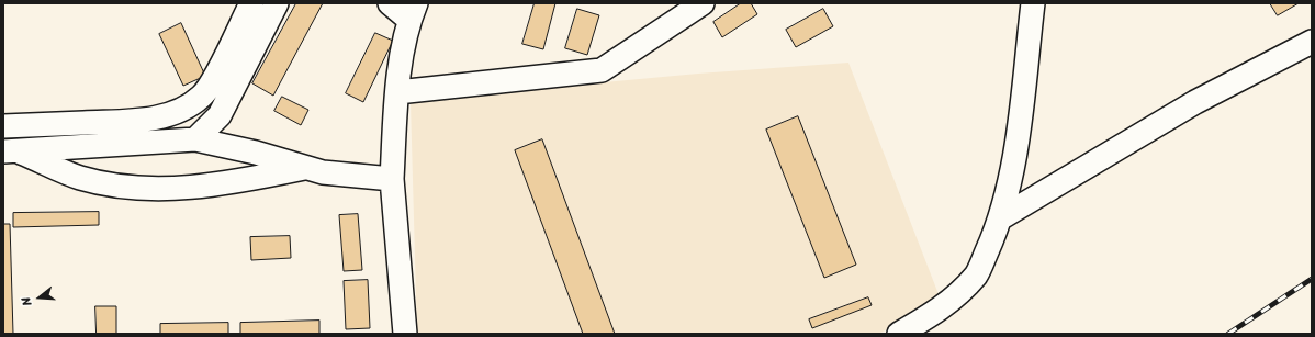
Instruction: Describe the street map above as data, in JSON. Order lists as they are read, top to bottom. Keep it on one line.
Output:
{"north":"left"}
